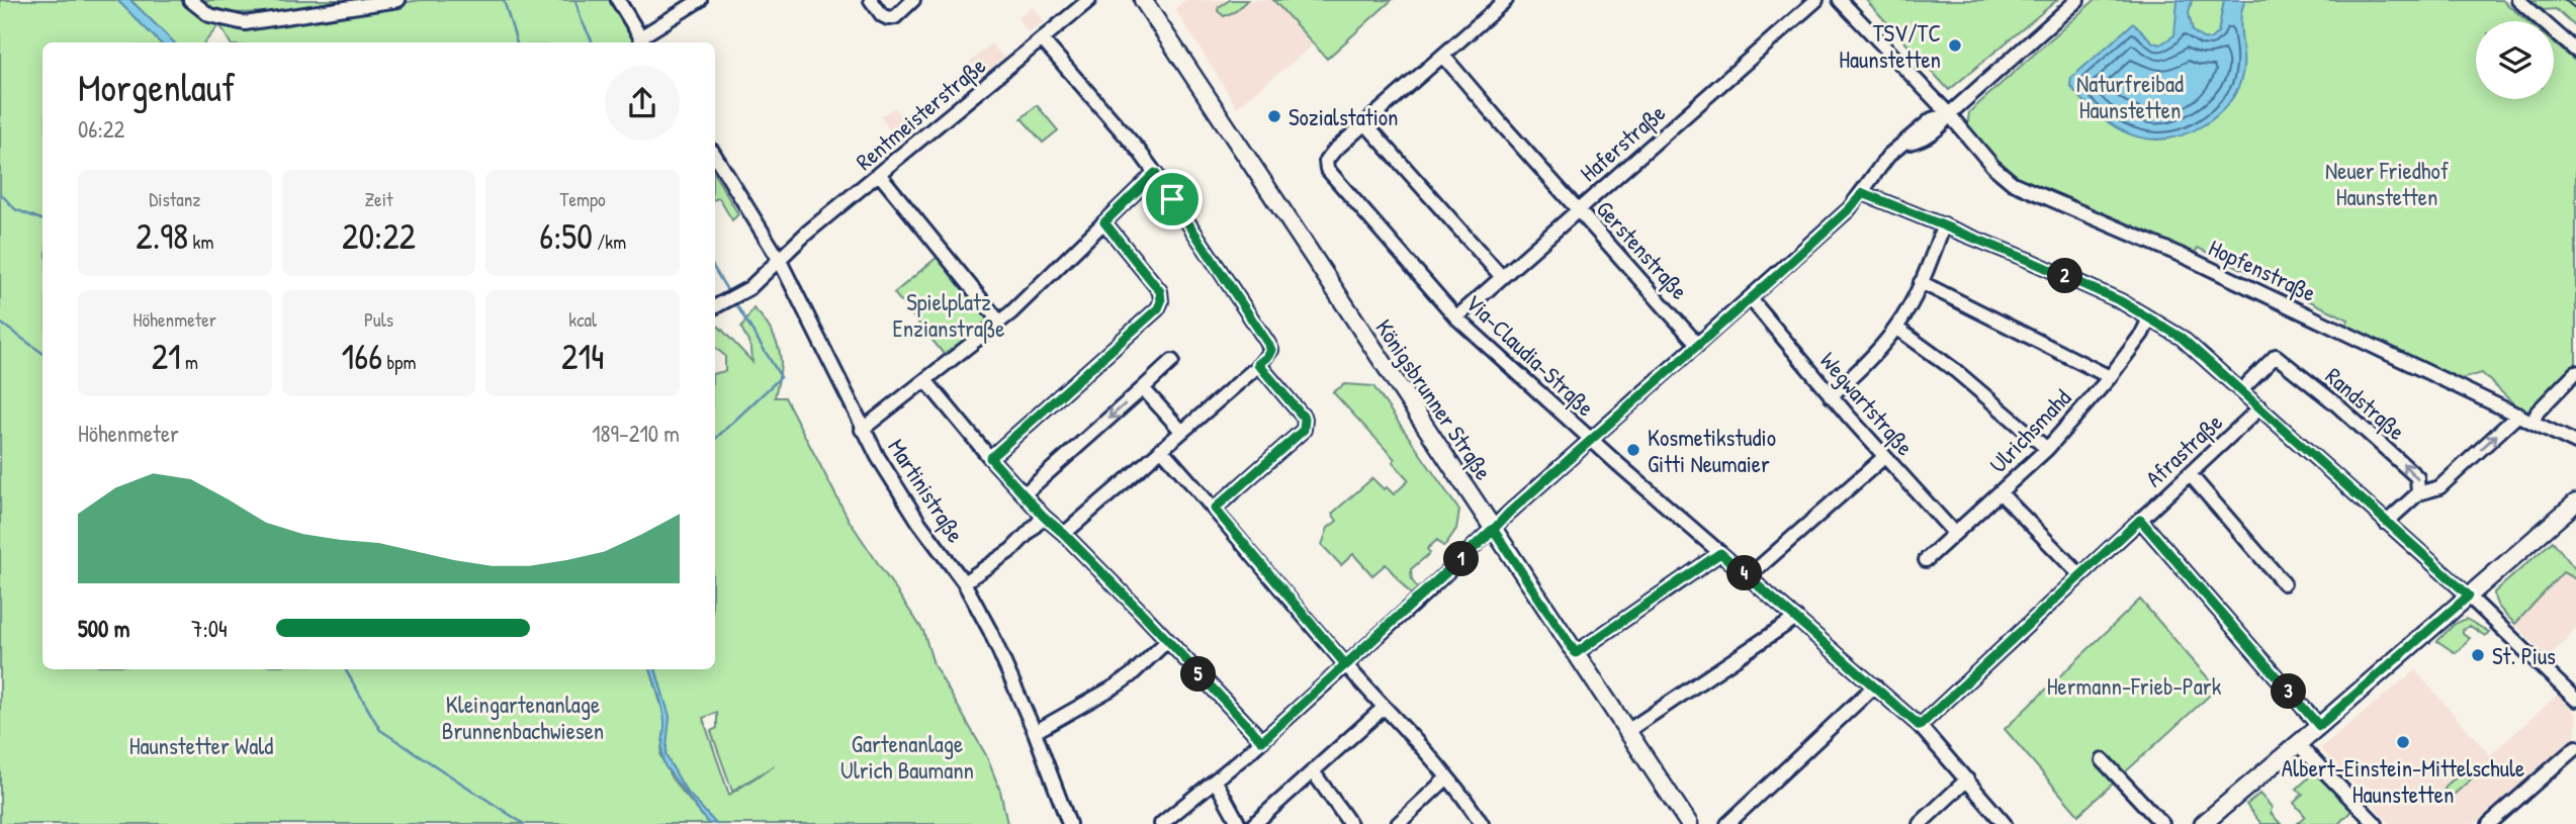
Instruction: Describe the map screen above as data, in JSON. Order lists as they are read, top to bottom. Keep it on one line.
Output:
{"streets":{"main road":["Königsbrunner Straße"],"street":["Rentmeisterstraße","Haferstraße","Gerstenstraße","Hopfenstraße","Via-Claudia-Straße","Wegwartstraße","Randstraße","Ulrichsmahd","Afrastraße","Martinistraße"]},"crossings":[["Rentmeisterstraße","Martinistraße"],["Haferstraße","Gerstenstraße"],["Haferstraße","Via-Claudia-Straße"],["Via-Claudia-Straße","Afrastraße"],["Wegwartstraße","Ulrichsmahd"]],"parks":["Naturfreibad Haunstetten","Neuer Friedhof Haunstetten","Spielplatz Enzianstraße","Hermann-Frieb-Park","Kleingartenanlage Brunnenbachwiesen","Gartenanlage Ulrich Baumann","Haunstetter Wald"],"places":["TSV/TC Haunstetten","Sozialstation","Kosmetikstudio Gitti Neumaier","St. Pius","Albert-Einstein-Mittelschule Haunstetten"],"page":{"heading":["Morgenlauf","06:22"],"stats":[["Distanz","2.98 km"],["Zeit","20:22"],["Tempo","6:50 /km"],["Höhenmeter","21 m"],["Puls","166 bpm"],["kcal","214"]],"pins":["2","1","4","5","3"],"chart":["Höhenmeter","189–210 m"],"list":[{"name":"500 m","note":"7:04"}]}}
